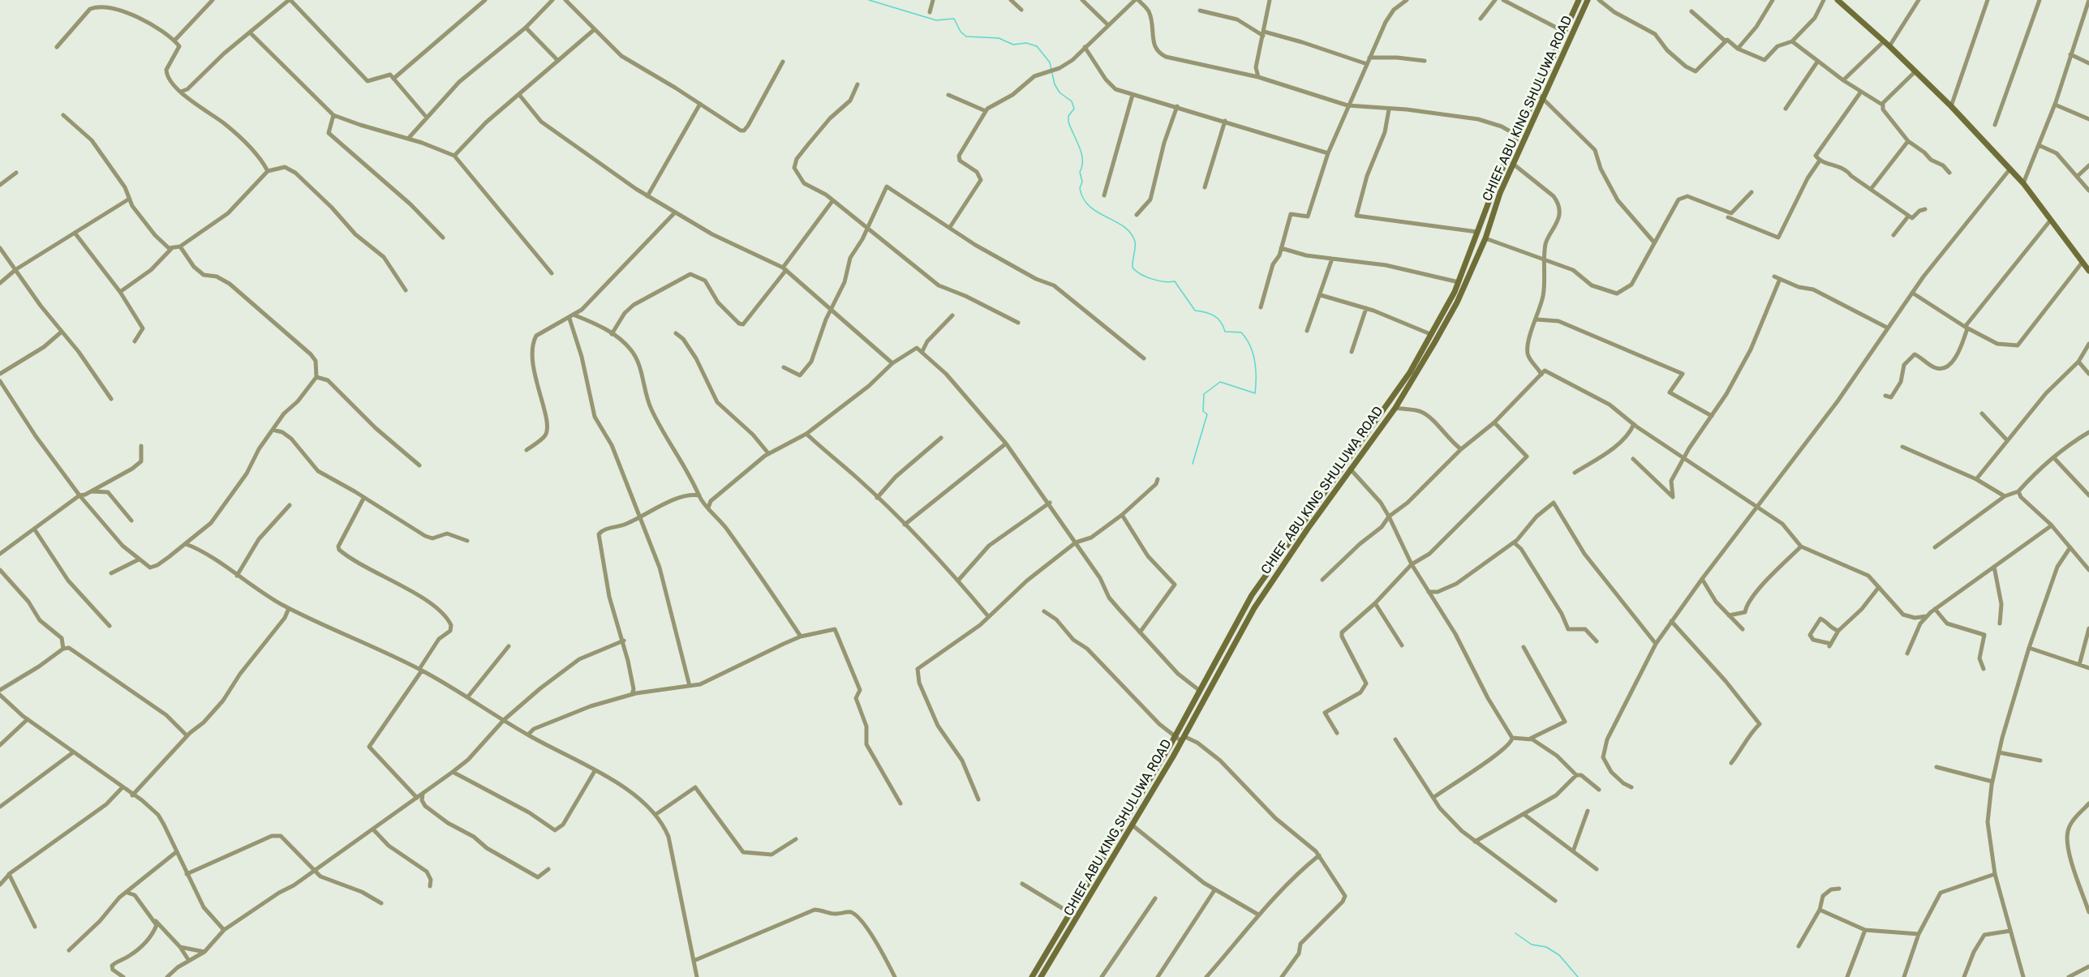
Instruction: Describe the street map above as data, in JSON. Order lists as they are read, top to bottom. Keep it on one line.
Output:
{"streets":{"street":["CHIEF ABU KING SHULUWA ROAD"]}}
